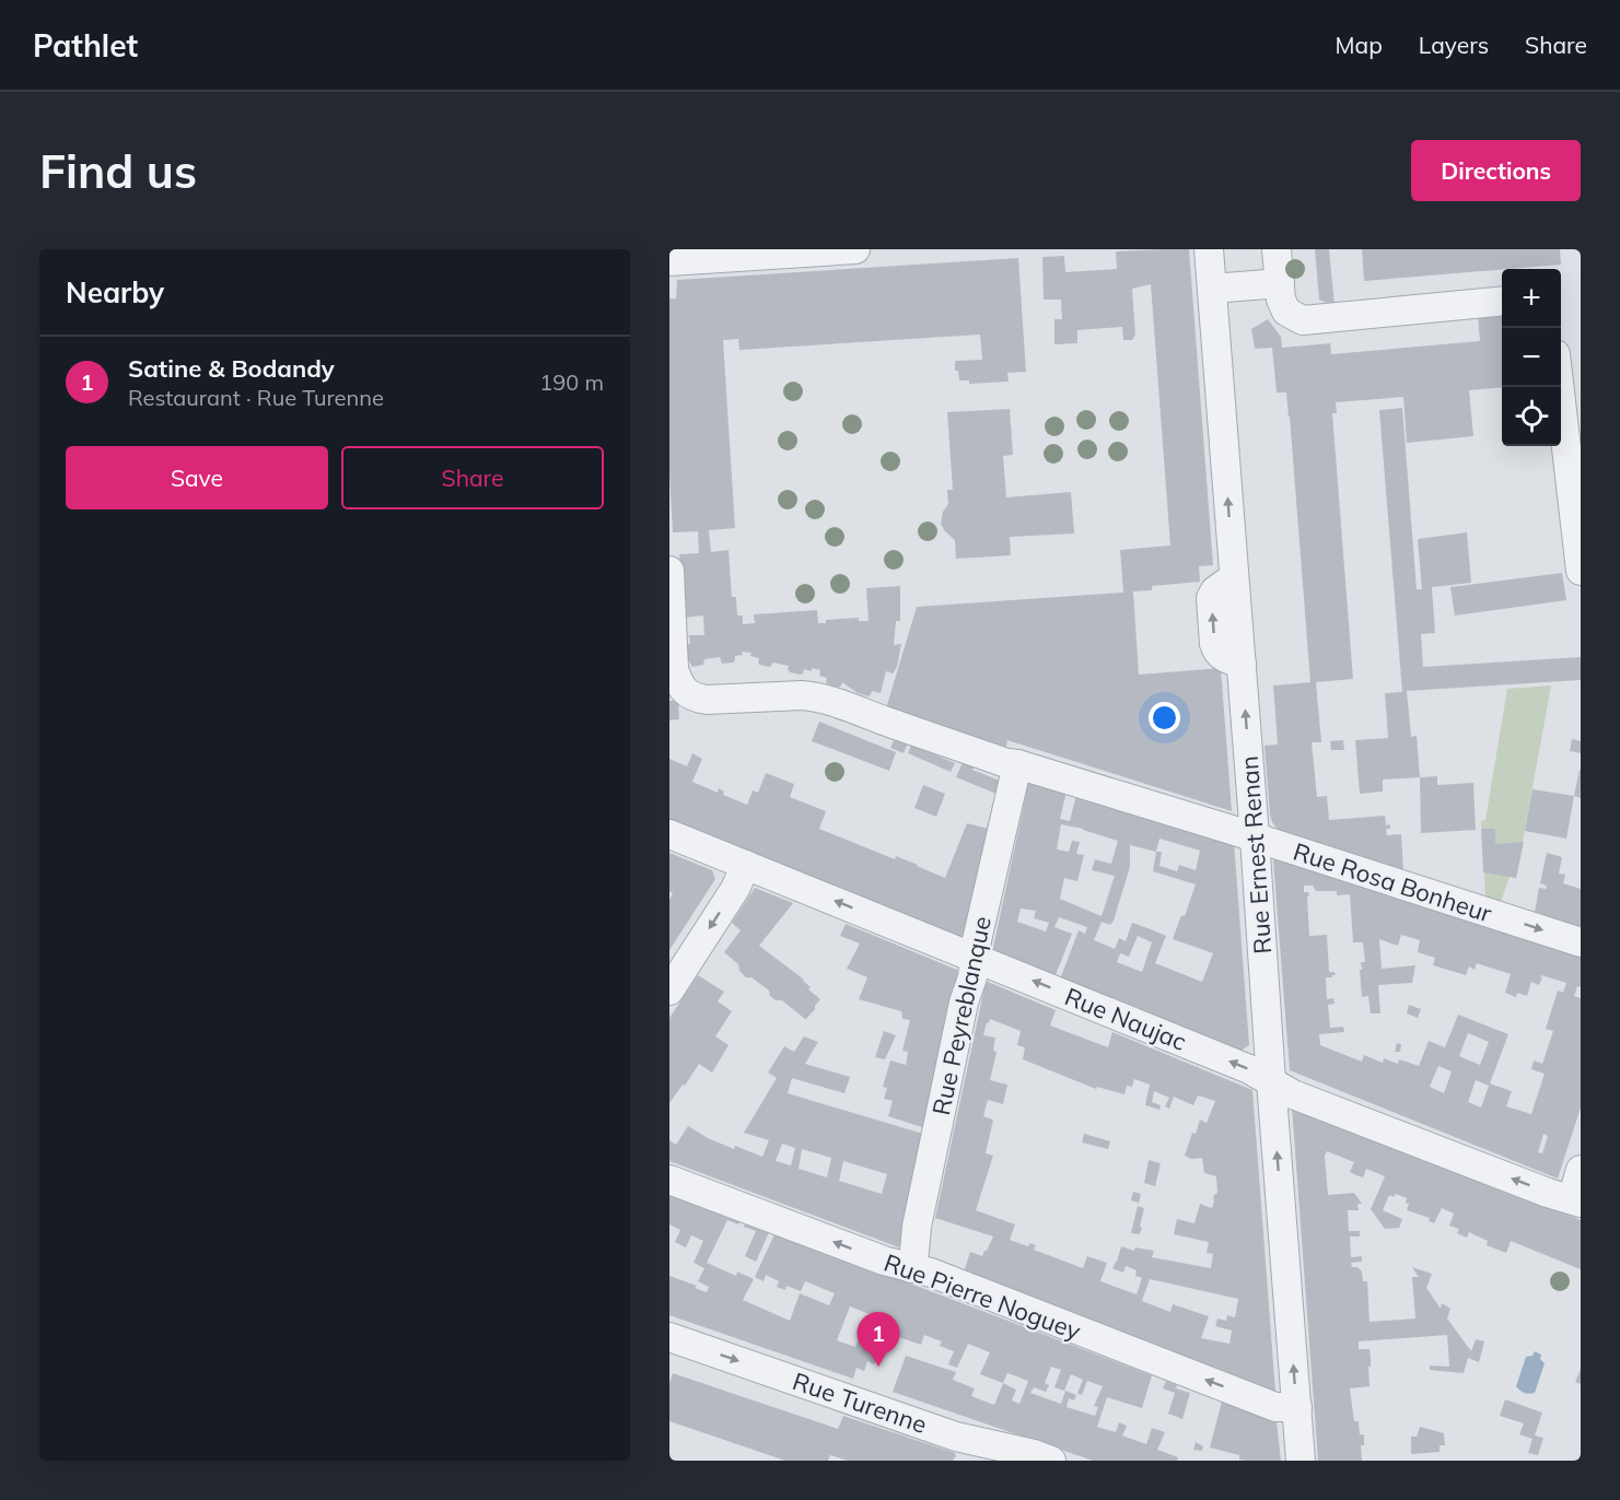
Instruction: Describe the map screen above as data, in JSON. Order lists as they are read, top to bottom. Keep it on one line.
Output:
{"streets":{"street":["Rue Ernest Renan","Rue Rosa Bonheur","Rue Peyreblanque","Rue Naujac","Rue Pierre Noguey","Rue Turenne"]},"crossings":[["Rue Ernest Renan","Rue Rosa Bonheur"],["Rue Ernest Renan","Rue Naujac"],["Rue Ernest Renan","Rue Pierre Noguey"],["Rue Rosa Bonheur","Rue Peyreblanque"],["Rue Peyreblanque","Rue Naujac"],["Rue Peyreblanque","Rue Pierre Noguey"]],"one_way":["Rue Ernest Renan","Rue Naujac","Rue Pierre Noguey","Rue Turenne"],"page":{"header":"Pathlet","nav":["Map","Layers","Share"],"buttons":["Directions",["Save","Share"]],"title":"Find us","heading":"Nearby","map_buttons":["+","−"],"list":[{"mark":"1","name":"Satine & Bodandy","note":"Restaurant · Rue Turenne","value":"190 m"}],"pins":"1"}}
